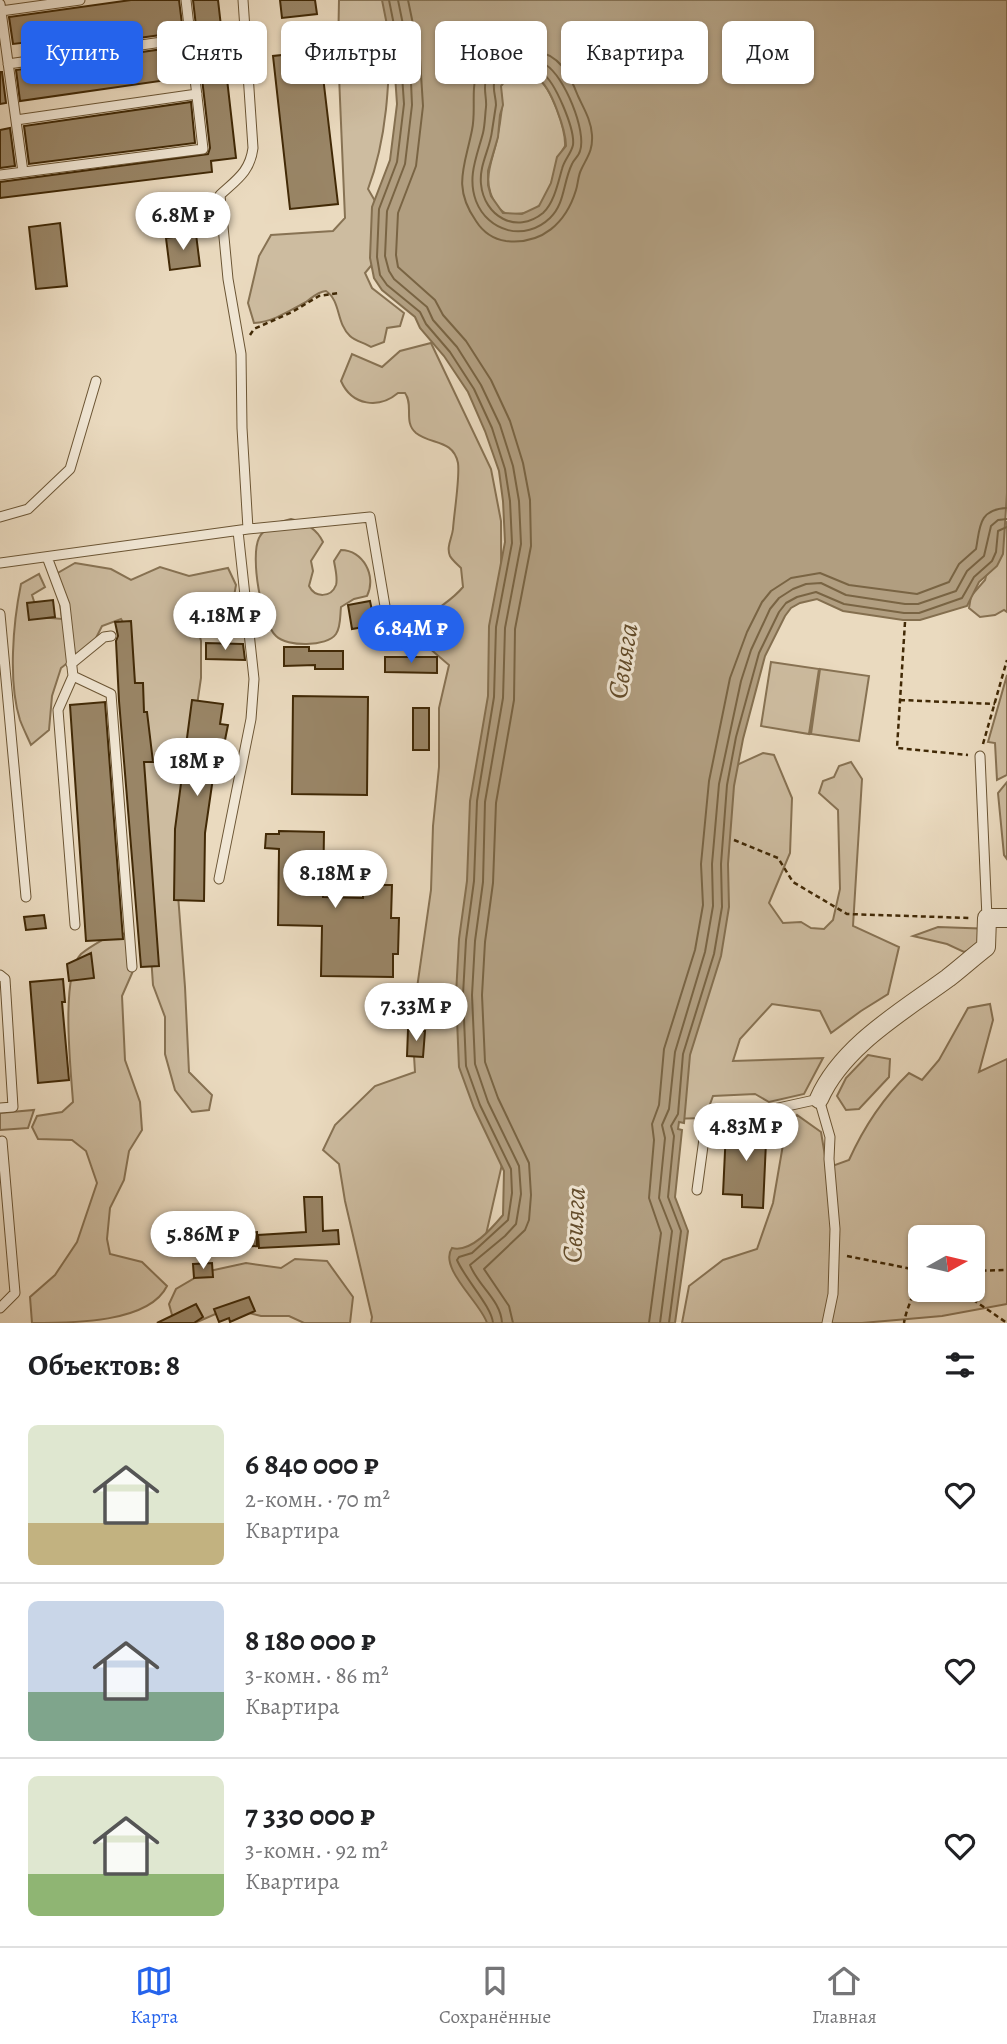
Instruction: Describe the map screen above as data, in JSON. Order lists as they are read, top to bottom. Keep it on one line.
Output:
{"water":["Свияга"],"north":"right","page":{"chip":["Купить","Снять","Фильтры","Новое","Квартира","Дом"],"price":["6.8M ₽","4.18M ₽","6.84M ₽","18M ₽","8.18M ₽","7.33M ₽","4.83M ₽","5.86M ₽"],"heading":"Объектов: 8","list":[{"name":"6 840 000 ₽","note":"2-комн. · 70 m² · Квартира"},{"name":"8 180 000 ₽","note":"3-комн. · 86 m² · Квартира"},{"name":"7 330 000 ₽","note":"3-комн. · 92 m² · Квартира"}],"tabs":["Карта","Сохранённые","Главная"]}}
